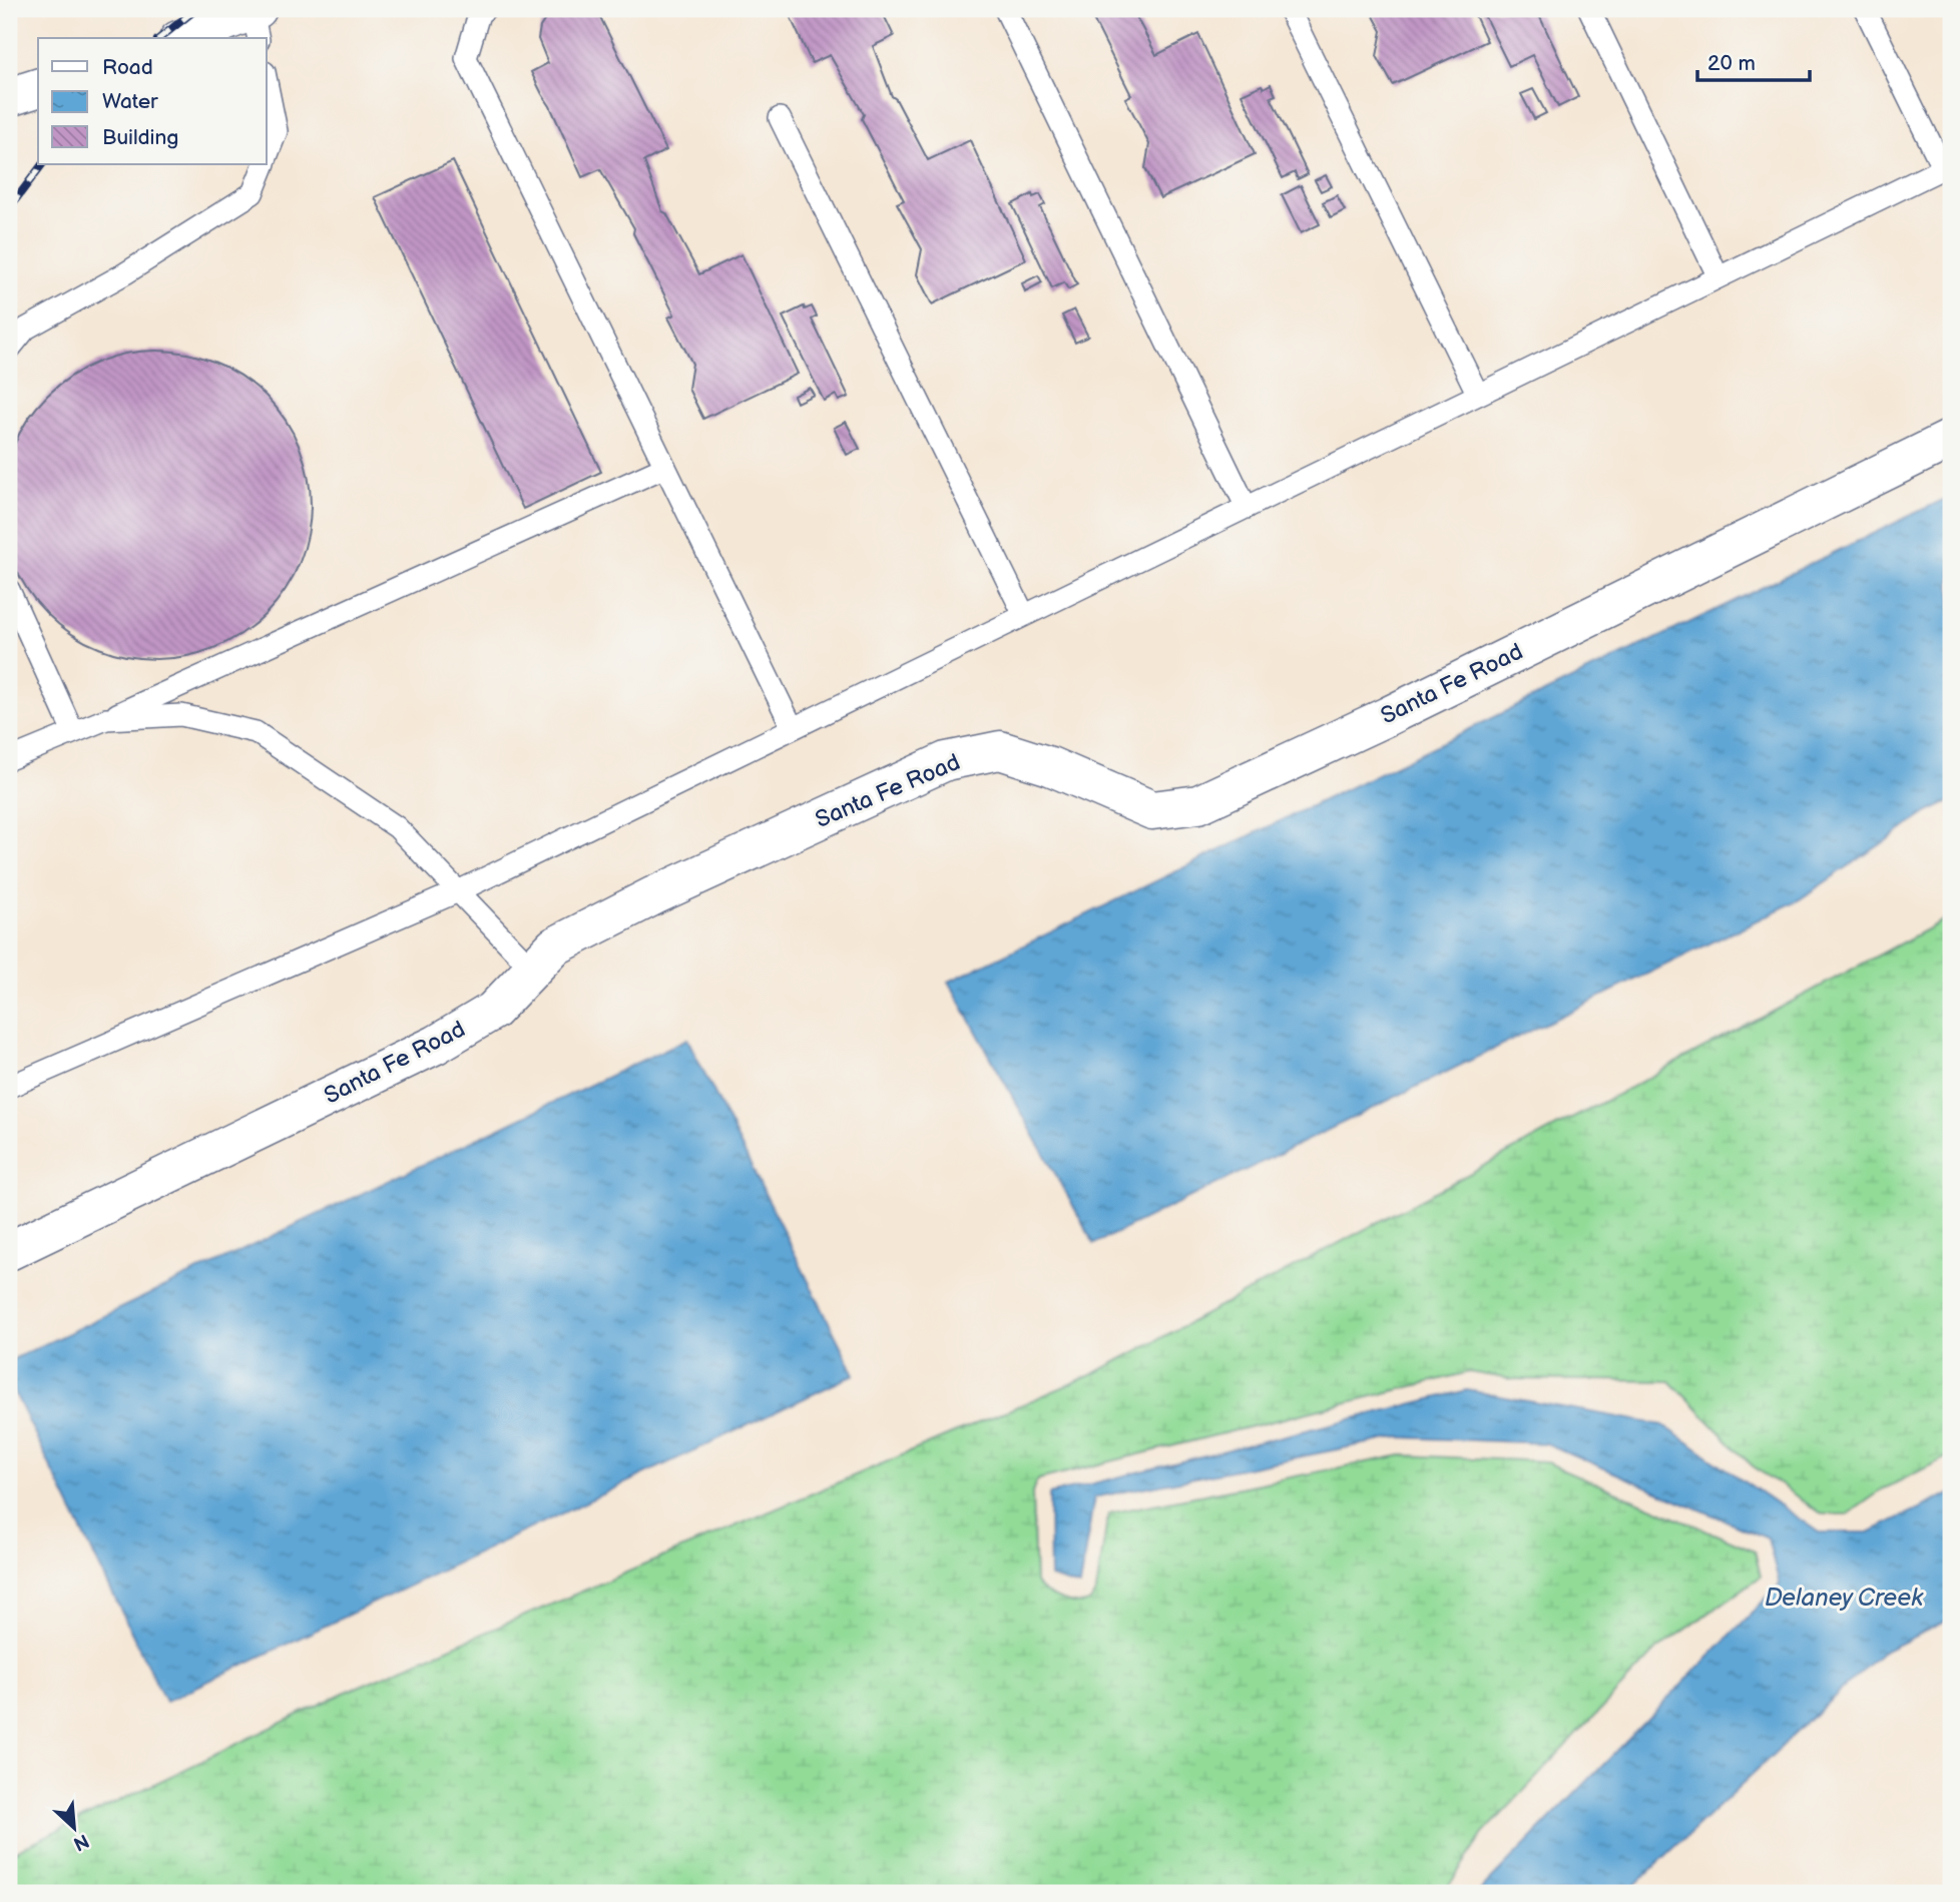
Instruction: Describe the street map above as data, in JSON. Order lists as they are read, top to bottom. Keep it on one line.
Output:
{"streets":{"street":["Santa Fe Road"]},"water":["Delaney Creek"],"legend":["Road","Water","Building"],"scale_bar":"20 m","north":"bottom right"}
